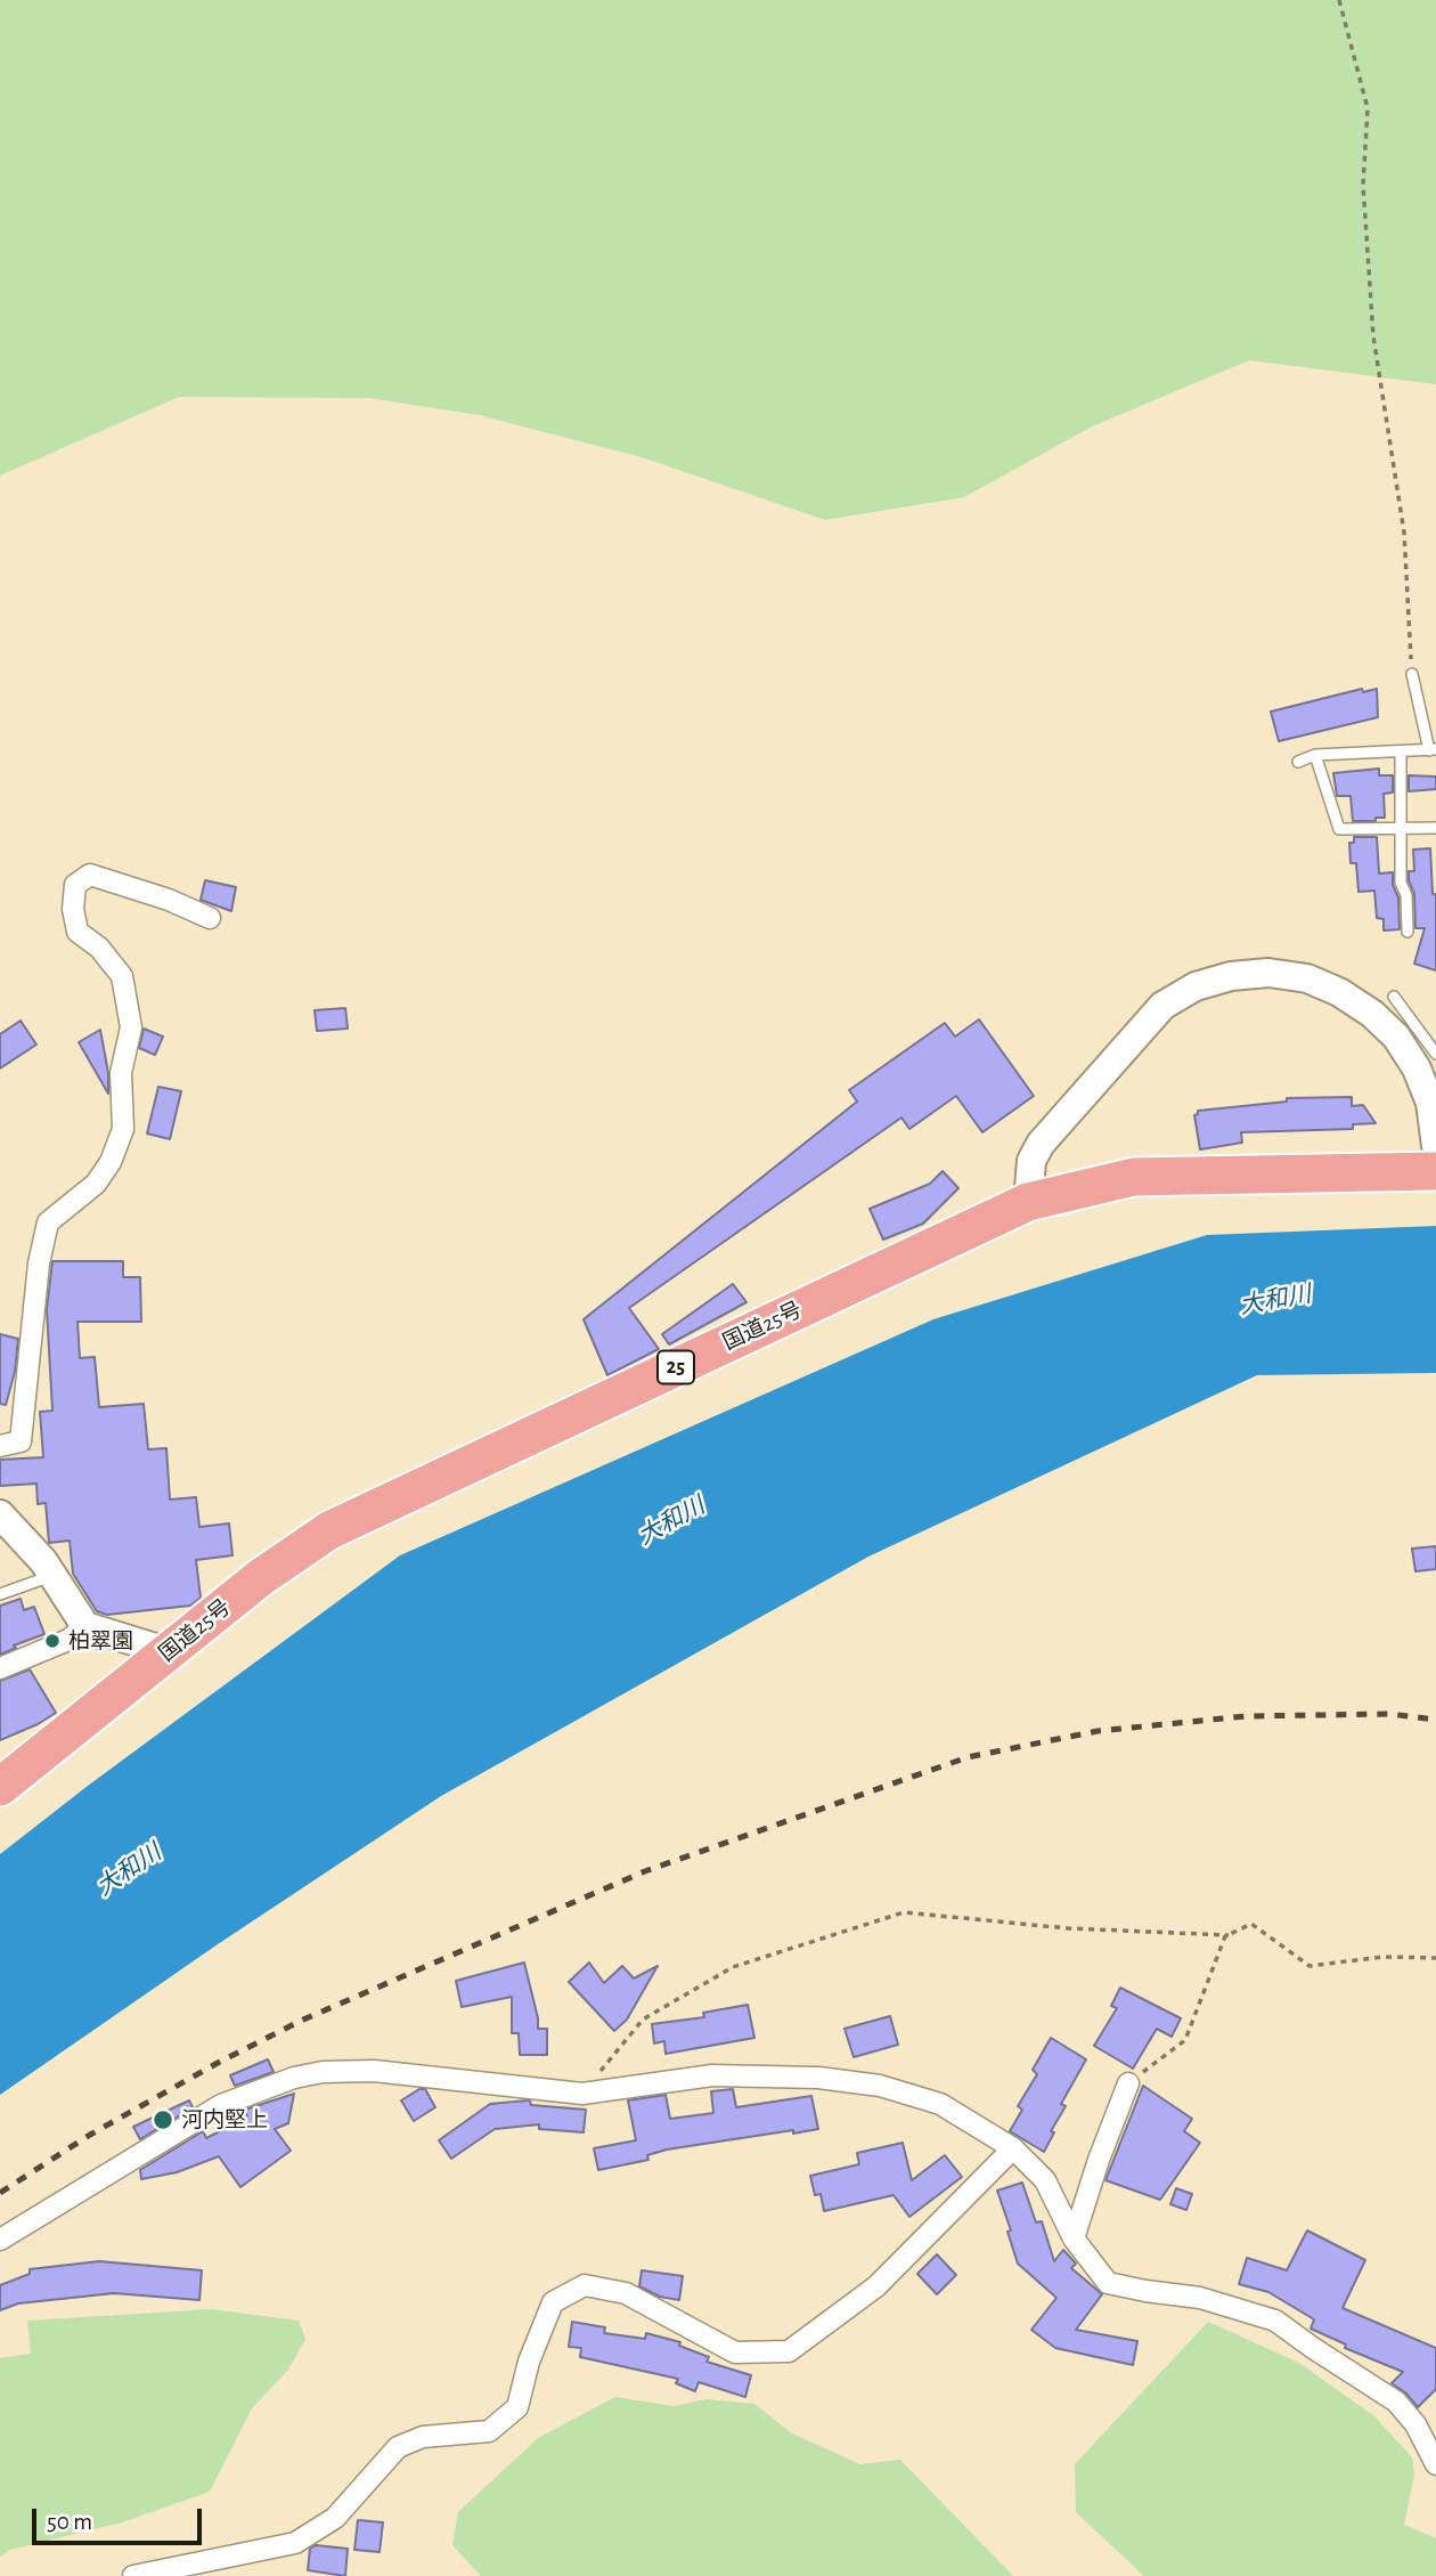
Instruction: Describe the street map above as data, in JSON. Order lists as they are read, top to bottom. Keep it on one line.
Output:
{"streets":{"highway":["国道25号","25"]},"water":["大和川"],"places":["柏翠園","河内堅上"],"scale_bar":"50 m"}
